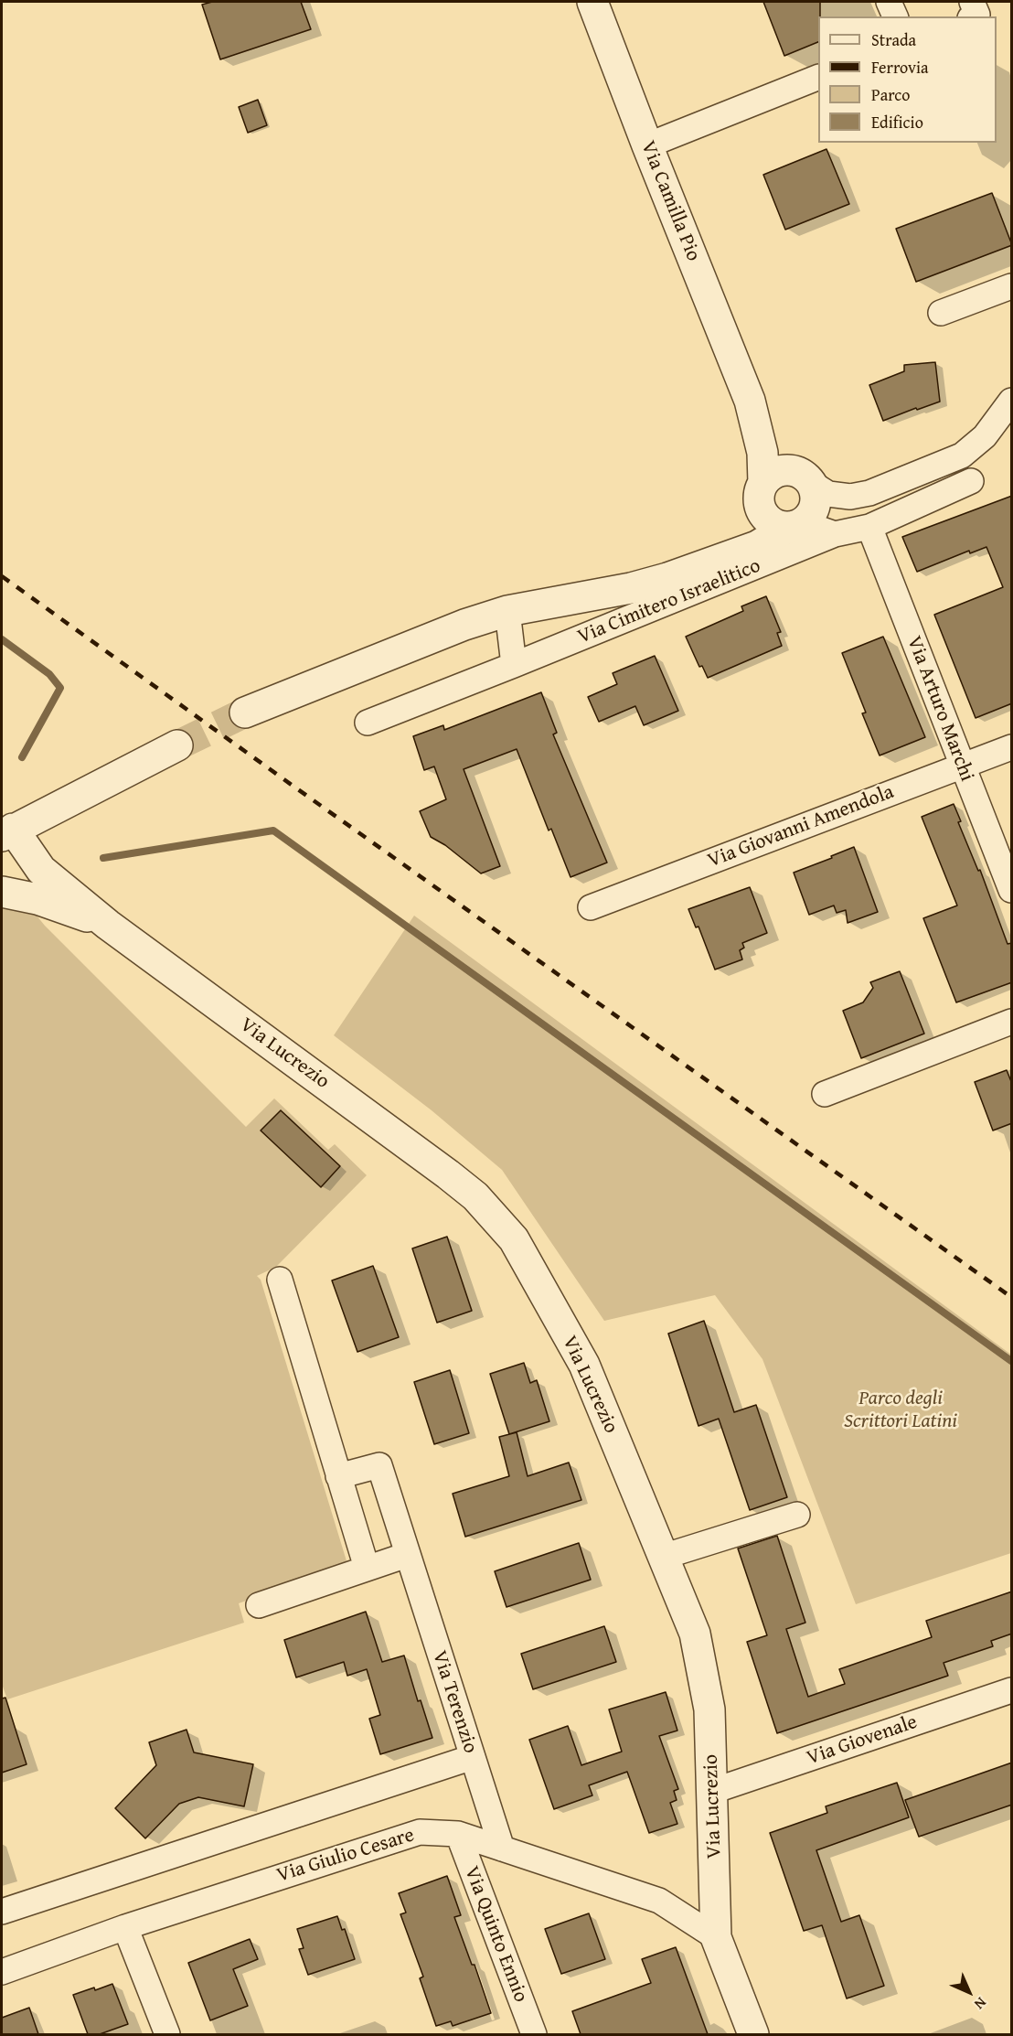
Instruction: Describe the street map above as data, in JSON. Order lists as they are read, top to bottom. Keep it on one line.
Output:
{"streets":{"street":["Via Camilla Pio","Via Cimitero Israelitico","Via Arturo Marchi","Via Giovanni Amendola","Via Lucrezio","Via Terenzio","Via Giovenale","Via Giulio Cesare","Via Quinto Ennio"]},"crossings":[["Via Camilla Pio","Via Cimitero Israelitico"],["Via Cimitero Israelitico","Via Arturo Marchi"],["Via Arturo Marchi","Via Giovanni Amendola"],["Via Lucrezio","Via Giovenale"],["Via Lucrezio","Via Giulio Cesare"],["Via Terenzio","Via Giulio Cesare"],["Via Giulio Cesare","Via Quinto Ennio"]],"parks":["Parco degli Scrittori Latini"],"legend":["Strada","Ferrovia","Parco","Edificio"],"north":"bottom right"}
